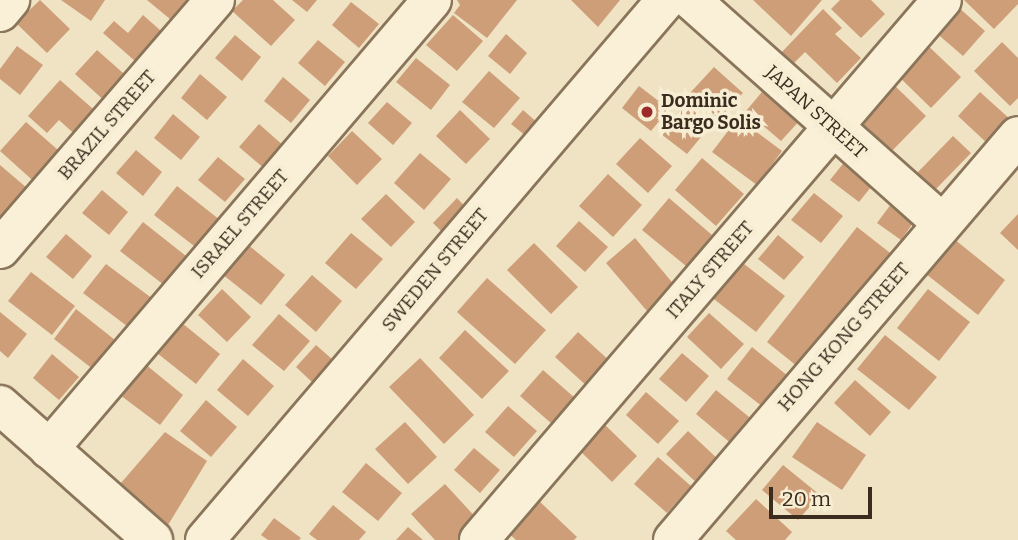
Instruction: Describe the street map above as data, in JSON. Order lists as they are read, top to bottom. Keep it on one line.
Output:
{"streets":{"street":["JAPAN STREET","BRAZIL STREET","ISRAEL STREET","SWEDEN STREET","ITALY STREET","HONG KONG STREET"]},"crossings":[["JAPAN STREET","ITALY STREET"],["JAPAN STREET","HONG KONG STREET"]],"places":["Dominic Bargo Solis"],"scale_bar":"20 m"}
